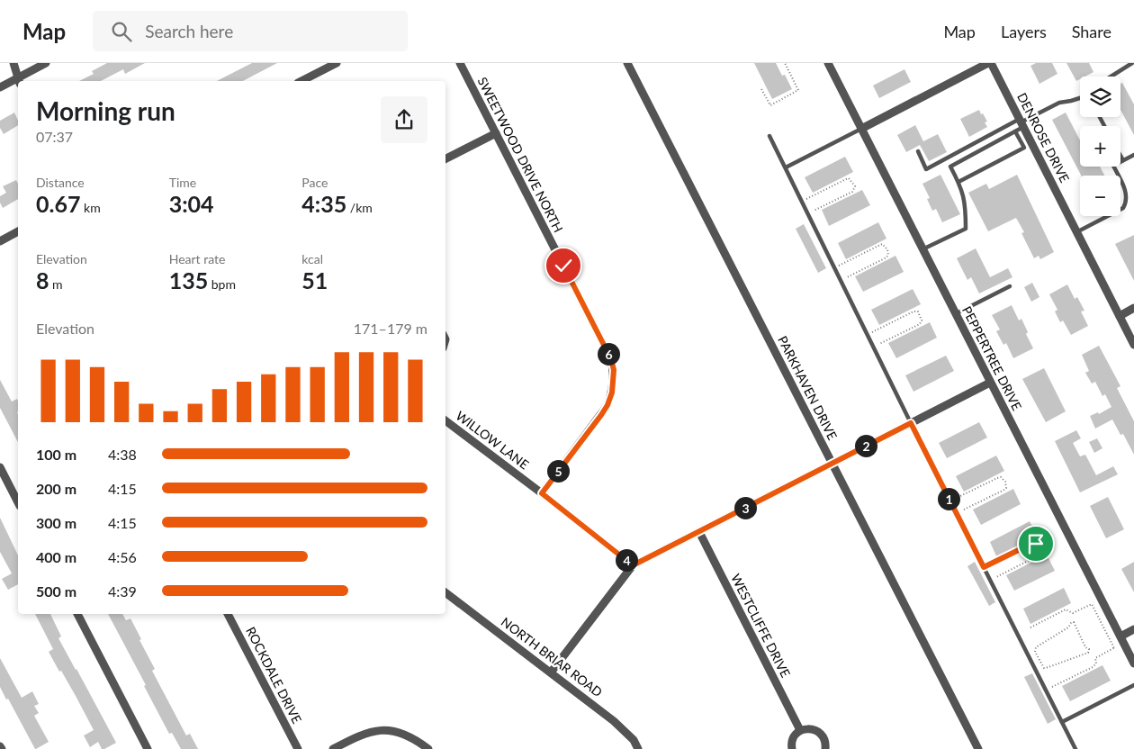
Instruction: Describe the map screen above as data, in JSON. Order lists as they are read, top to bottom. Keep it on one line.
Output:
{"streets":{"street":["DENROSE DRIVE","SWEETWOOD DRIVE NORTH","PEPPERTREE DRIVE","PARKHAVEN DRIVE","WILLOW LANE","WESTCLIFFE DRIVE","NORTH BRIAR ROAD","ROCKDALE DRIVE"]},"crossings":[["SWEETWOOD DRIVE NORTH","WILLOW LANE"]],"page":{"header":"Map","search":"Search here","nav":["Map","Layers","Share"],"map_buttons":["+","−"],"heading":["Morning run","07:37"],"stats":[["Distance","0.67 km"],["Time","3:04"],["Pace","4:35 /km"],["Elevation","8 m"],["Heart rate","135 bpm"],["kcal","51"]],"chart":["Elevation","171–179 m"],"pins":["6","2","5","1","3","4"],"list":[{"name":"100 m","note":"4:38"},{"name":"200 m","note":"4:15"},{"name":"300 m","note":"4:15"},{"name":"400 m","note":"4:56"},{"name":"500 m","note":"4:39"}]}}
